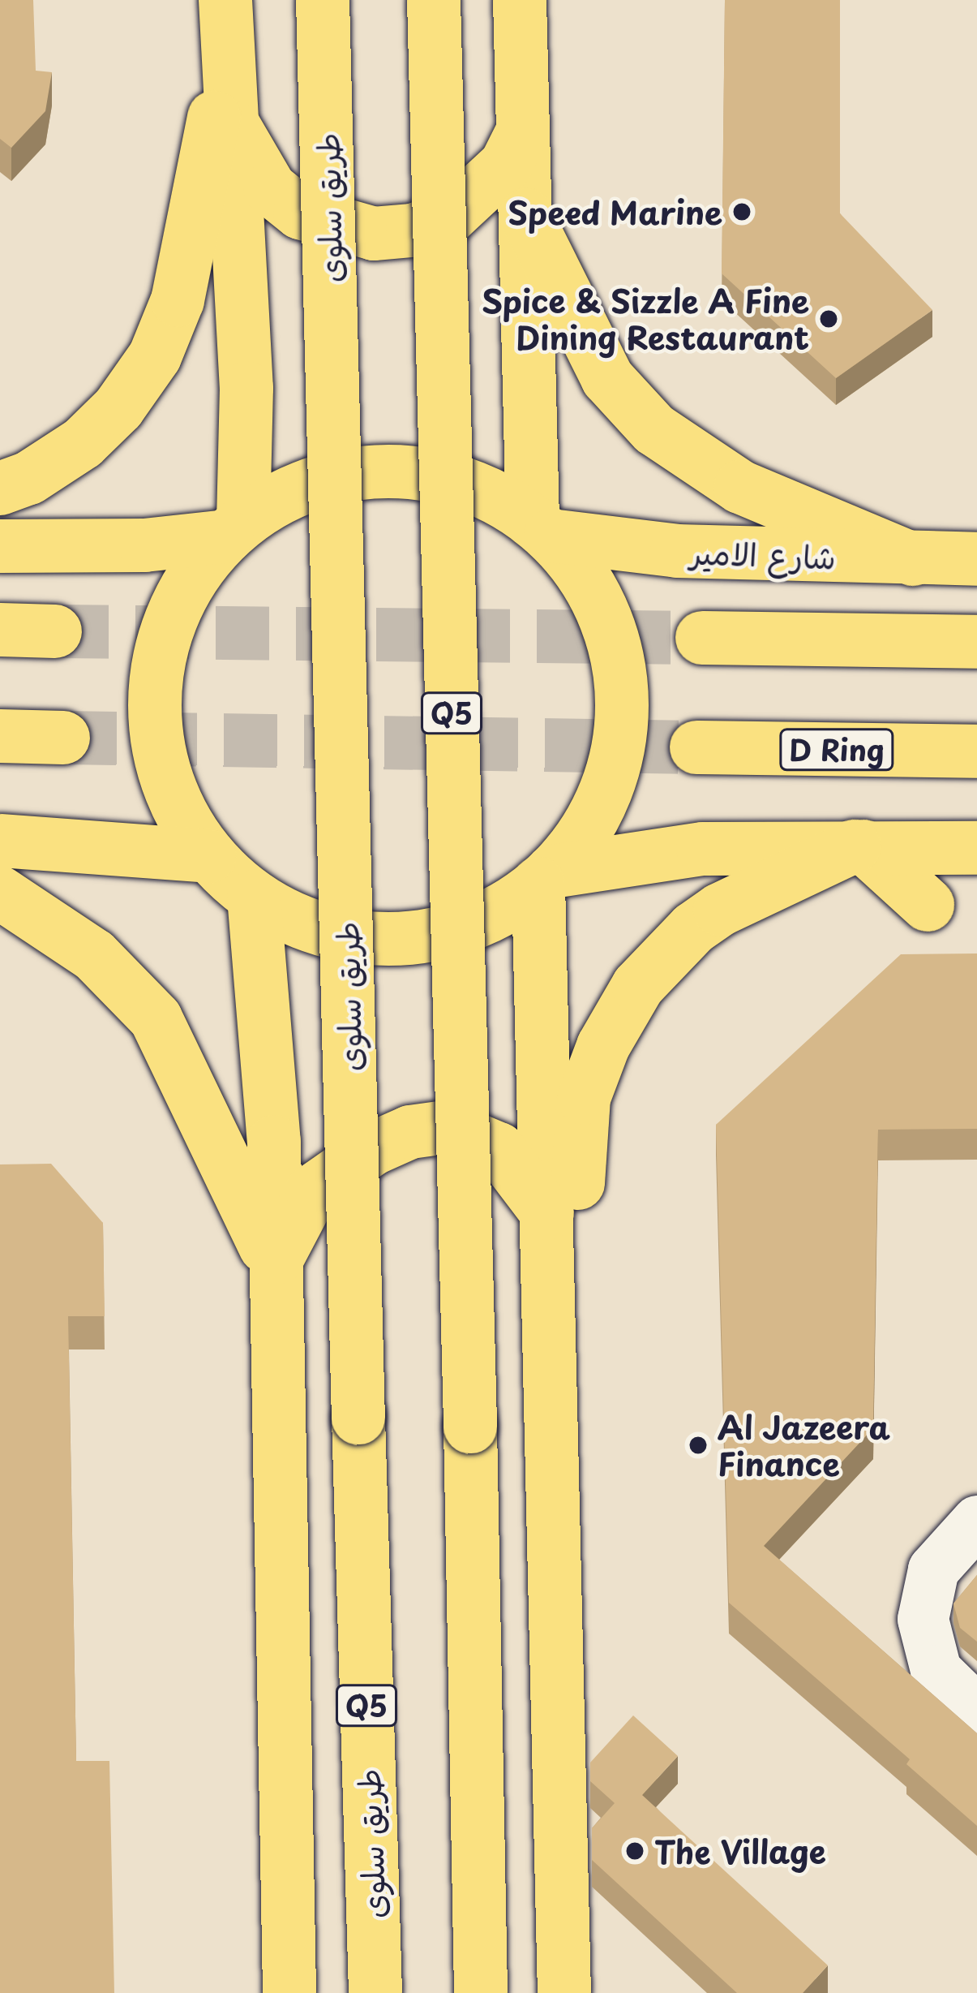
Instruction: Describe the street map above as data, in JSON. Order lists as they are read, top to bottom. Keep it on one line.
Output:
{"streets":{"main road":["طريق سلوى","شارع الامير","Q5","D Ring"]},"places":["Speed Marine","Spice & Sizzle A Fine Dining Restaurant","Al Jazeera Finance","The Village"]}
